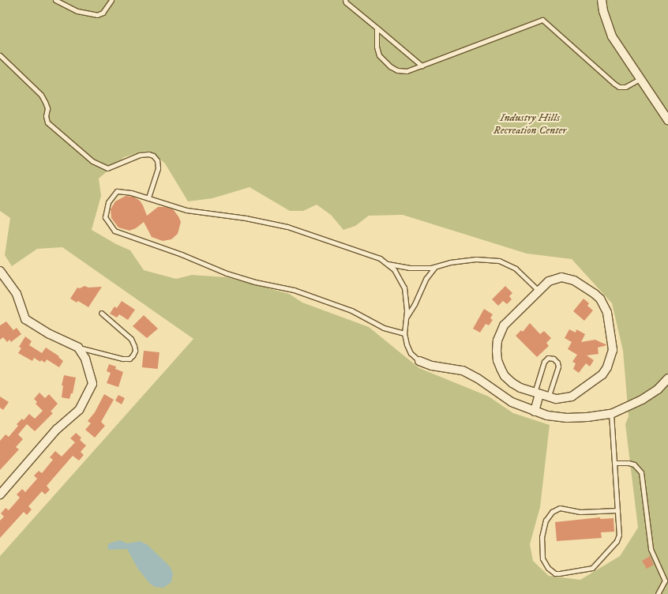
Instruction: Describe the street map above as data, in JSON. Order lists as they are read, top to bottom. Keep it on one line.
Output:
{"parks":["Industry Hills Recreation Center"]}
